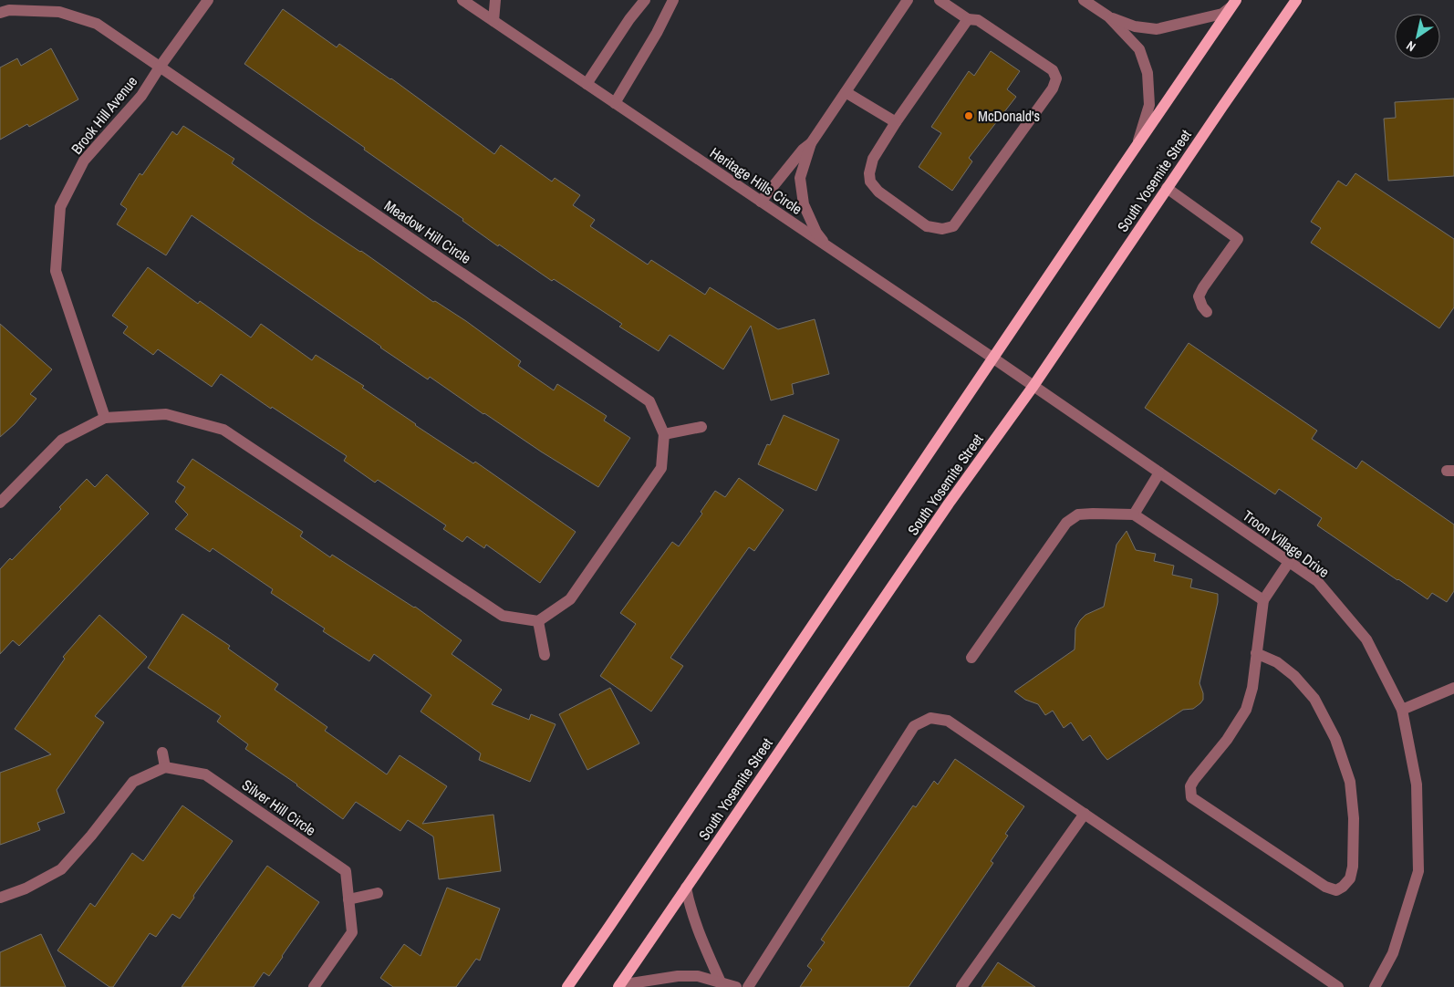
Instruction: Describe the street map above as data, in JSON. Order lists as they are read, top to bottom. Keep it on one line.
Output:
{"streets":{"main road":["South Yosemite Street"],"street":["Brook Hill Avenue","Heritage Hills Circle","Meadow Hill Circle","Troon Village Drive","Silver Hill Circle"]},"crossings":[["Brook Hill Avenue","Meadow Hill Circle"],["Heritage Hills Circle","South Yosemite Street"],["Heritage Hills Circle","Troon Village Drive"],["South Yosemite Street","Troon Village Drive"]],"places":["McDonald's"],"north":"bottom left"}
